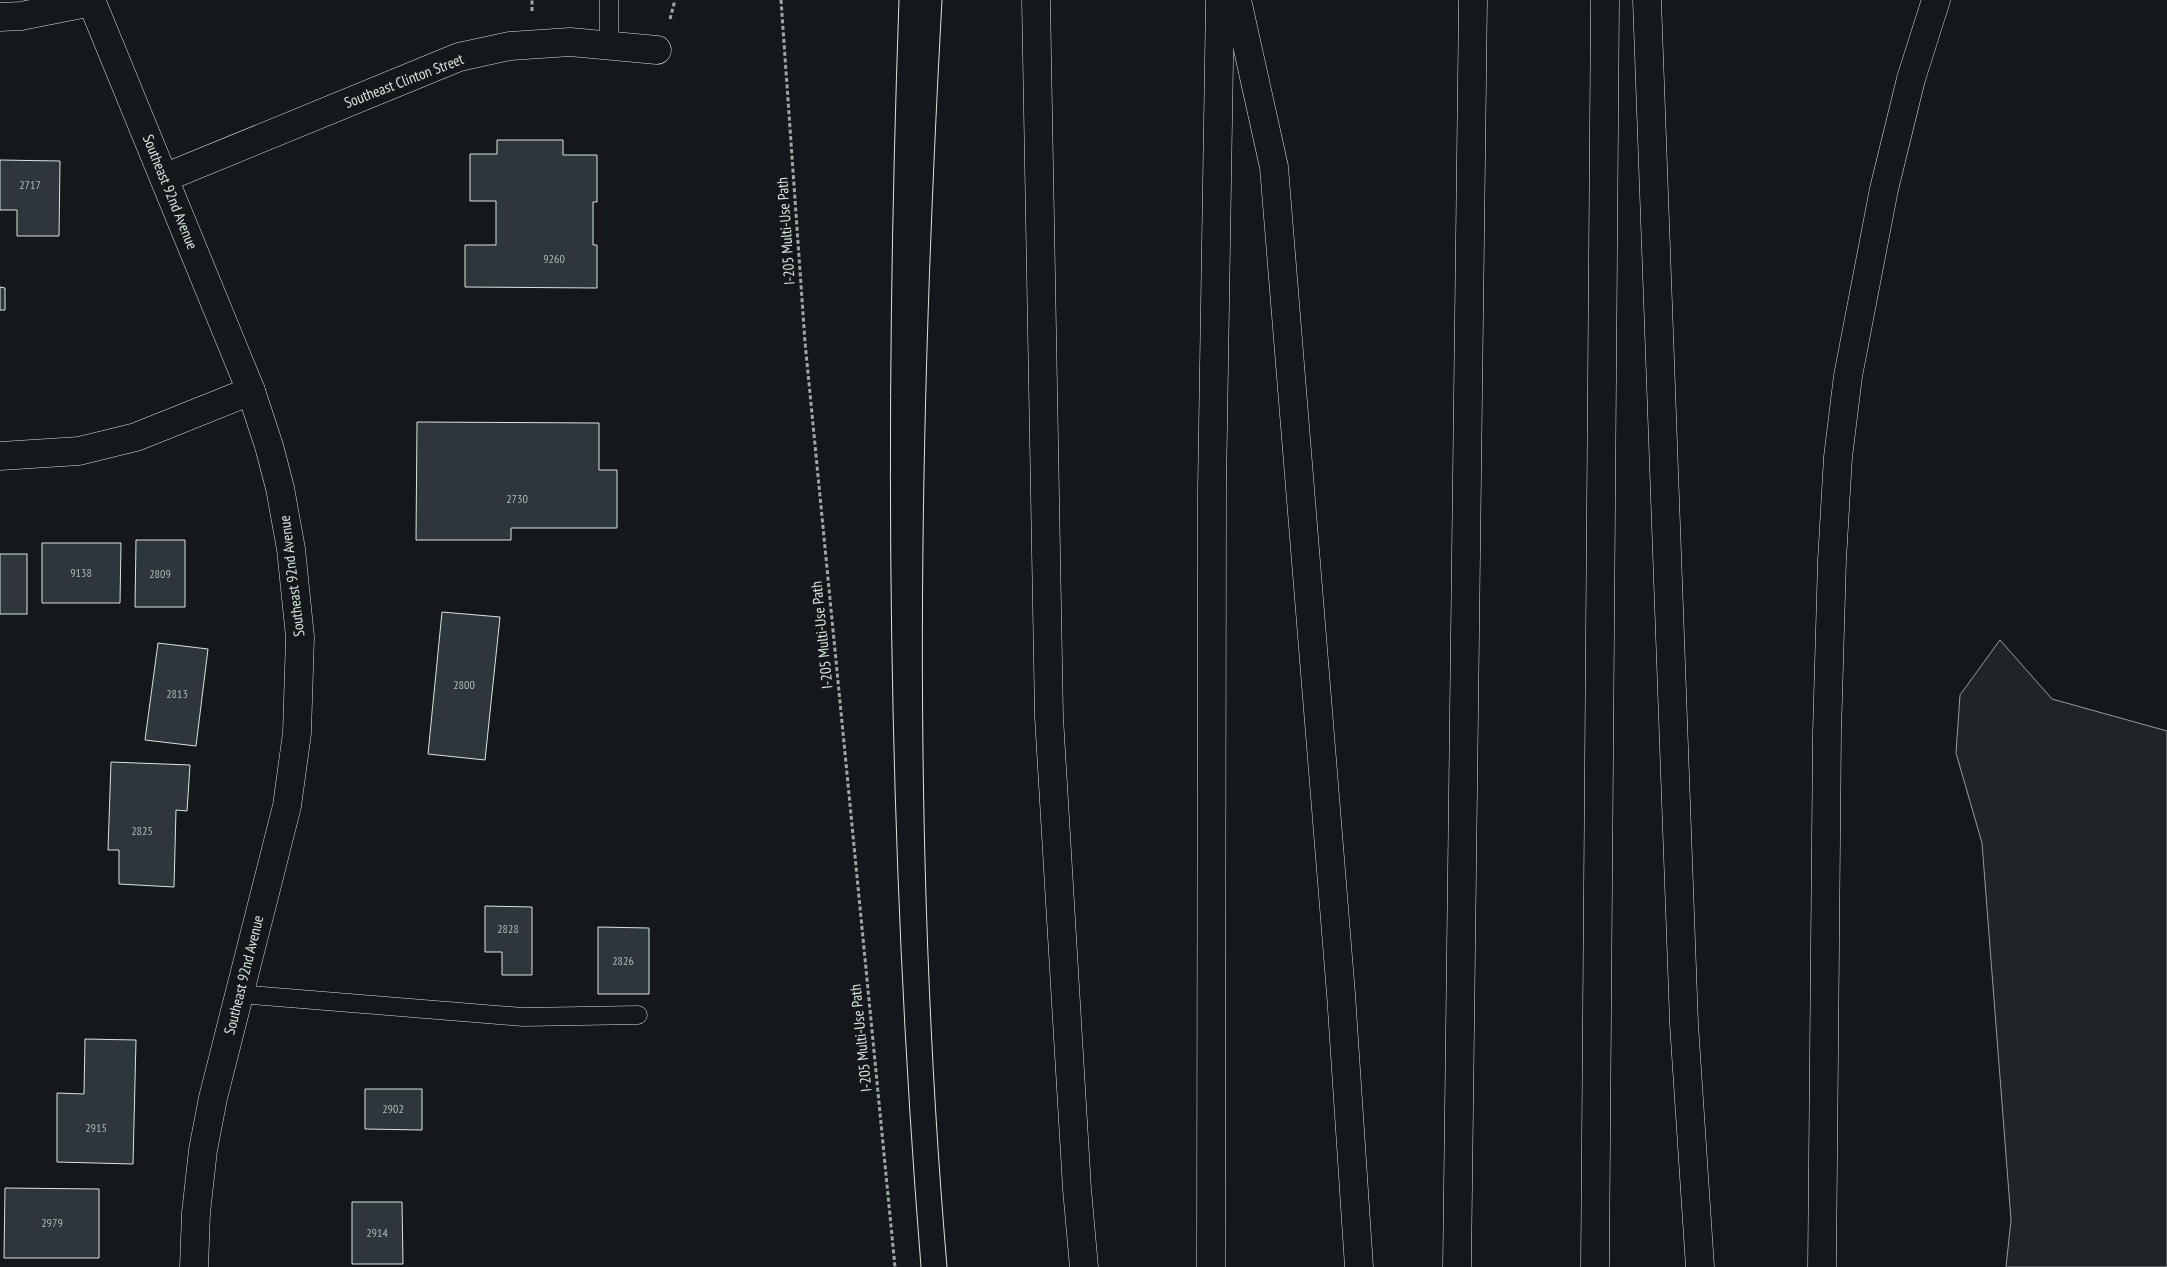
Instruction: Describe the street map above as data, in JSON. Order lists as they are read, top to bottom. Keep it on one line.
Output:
{"streets":{"main road":["Southeast Clinton Street","Southeast 92nd Avenue"],"path":["I-205 Multi-Use Path"]},"crossings":[["Southeast Clinton Street","Southeast 92nd Avenue"]],"house_numbers":["2717","9260","2730","9138","2809","2800","2813","2825","2828","2826","2902","2915","2979","2914"]}
